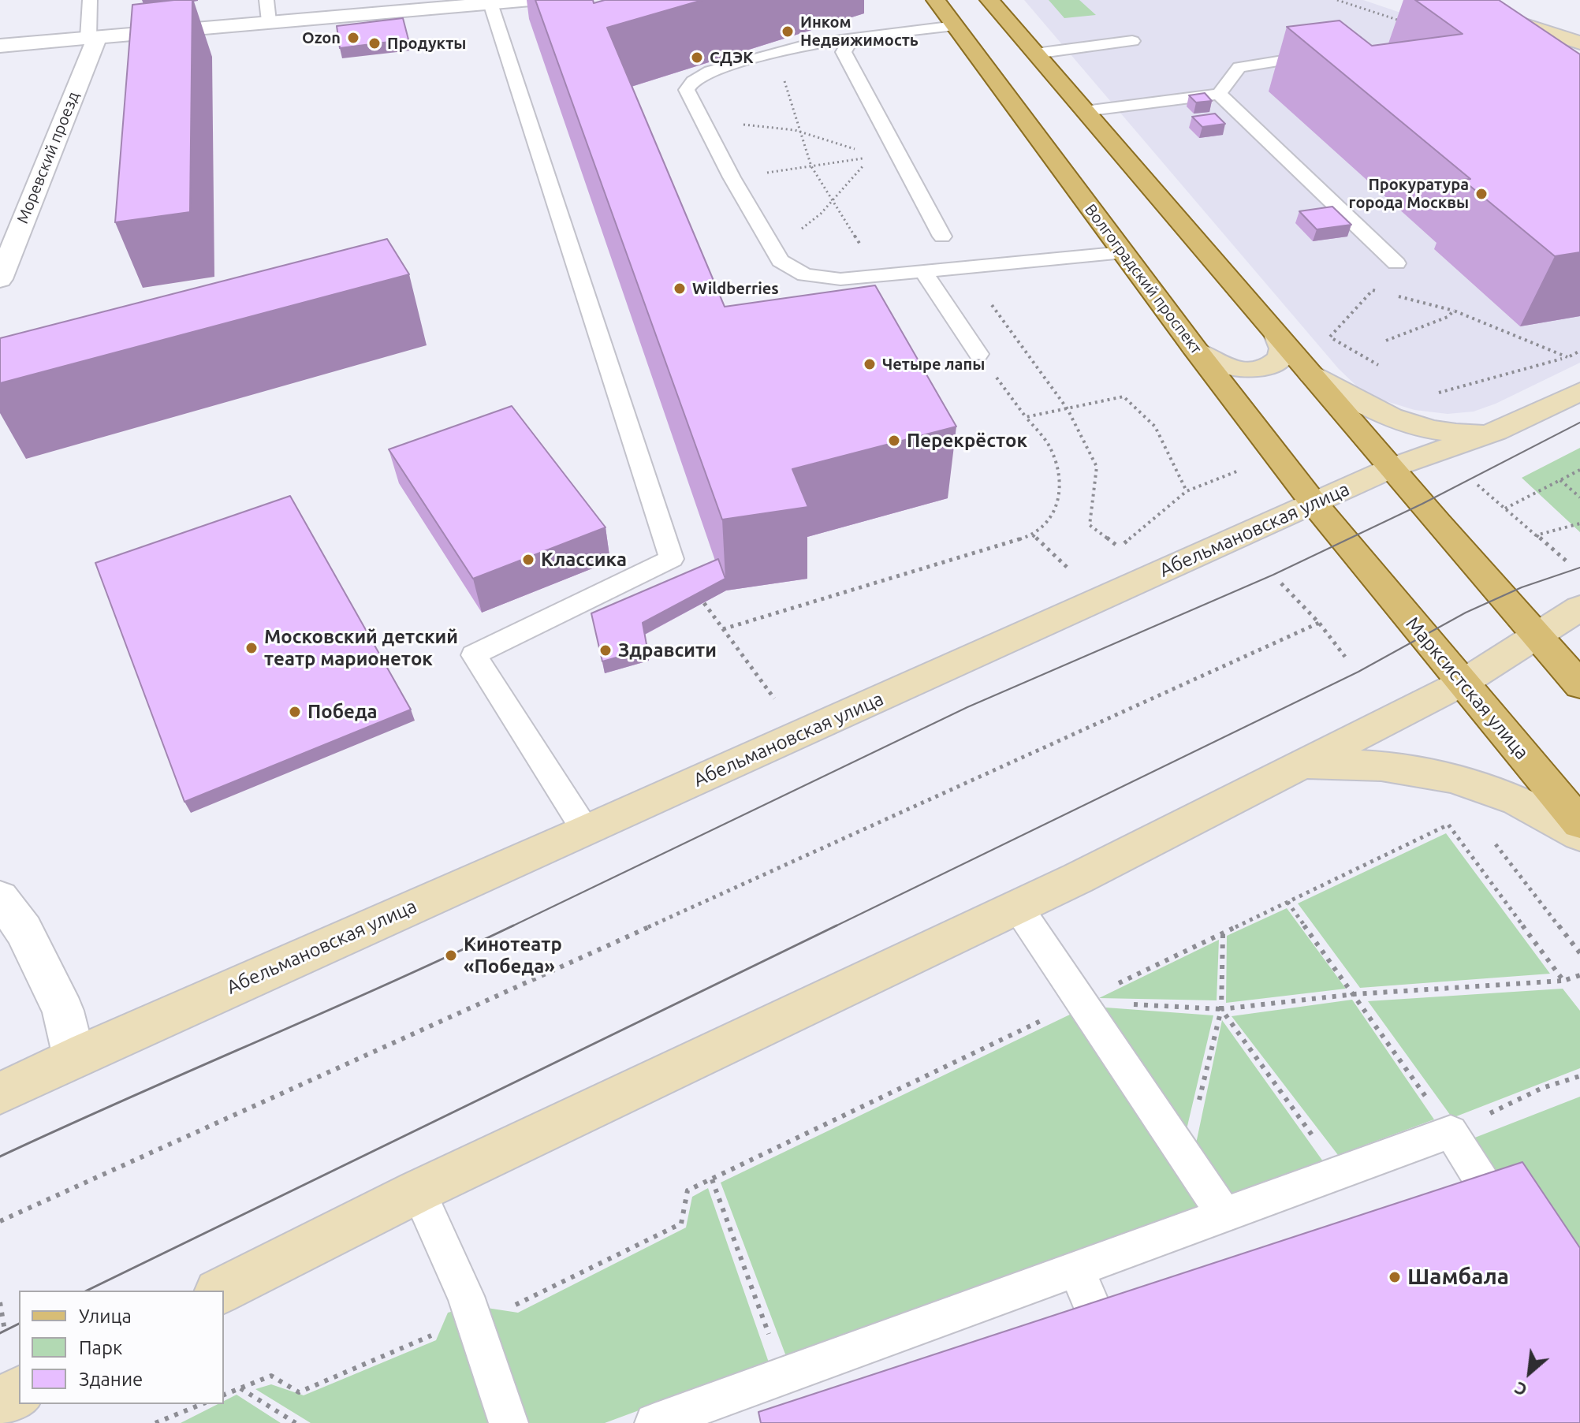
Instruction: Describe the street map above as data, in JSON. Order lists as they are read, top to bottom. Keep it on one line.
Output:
{"streets":{"main road":["Волгоградский проспект","Абельмановская улица","Марксистская улица"],"street":["Моревский проезд"]},"crossings":[["Волгоградский проспект","Абельмановская улица"],["Волгоградский проспект","Марксистская улица"]],"places":["Инком Недвижимость","Ozon","Продукты","СДЭК","Прокуратура города Москвы","Wildberries","Четыре лапы","Перекрёсток","Классика","Московский детский театр марионеток","Здравсити","Победа","Кинотеатр «Победа»","Шамбала"],"legend":["Улица","Парк","Здание"],"north":"bottom left"}
